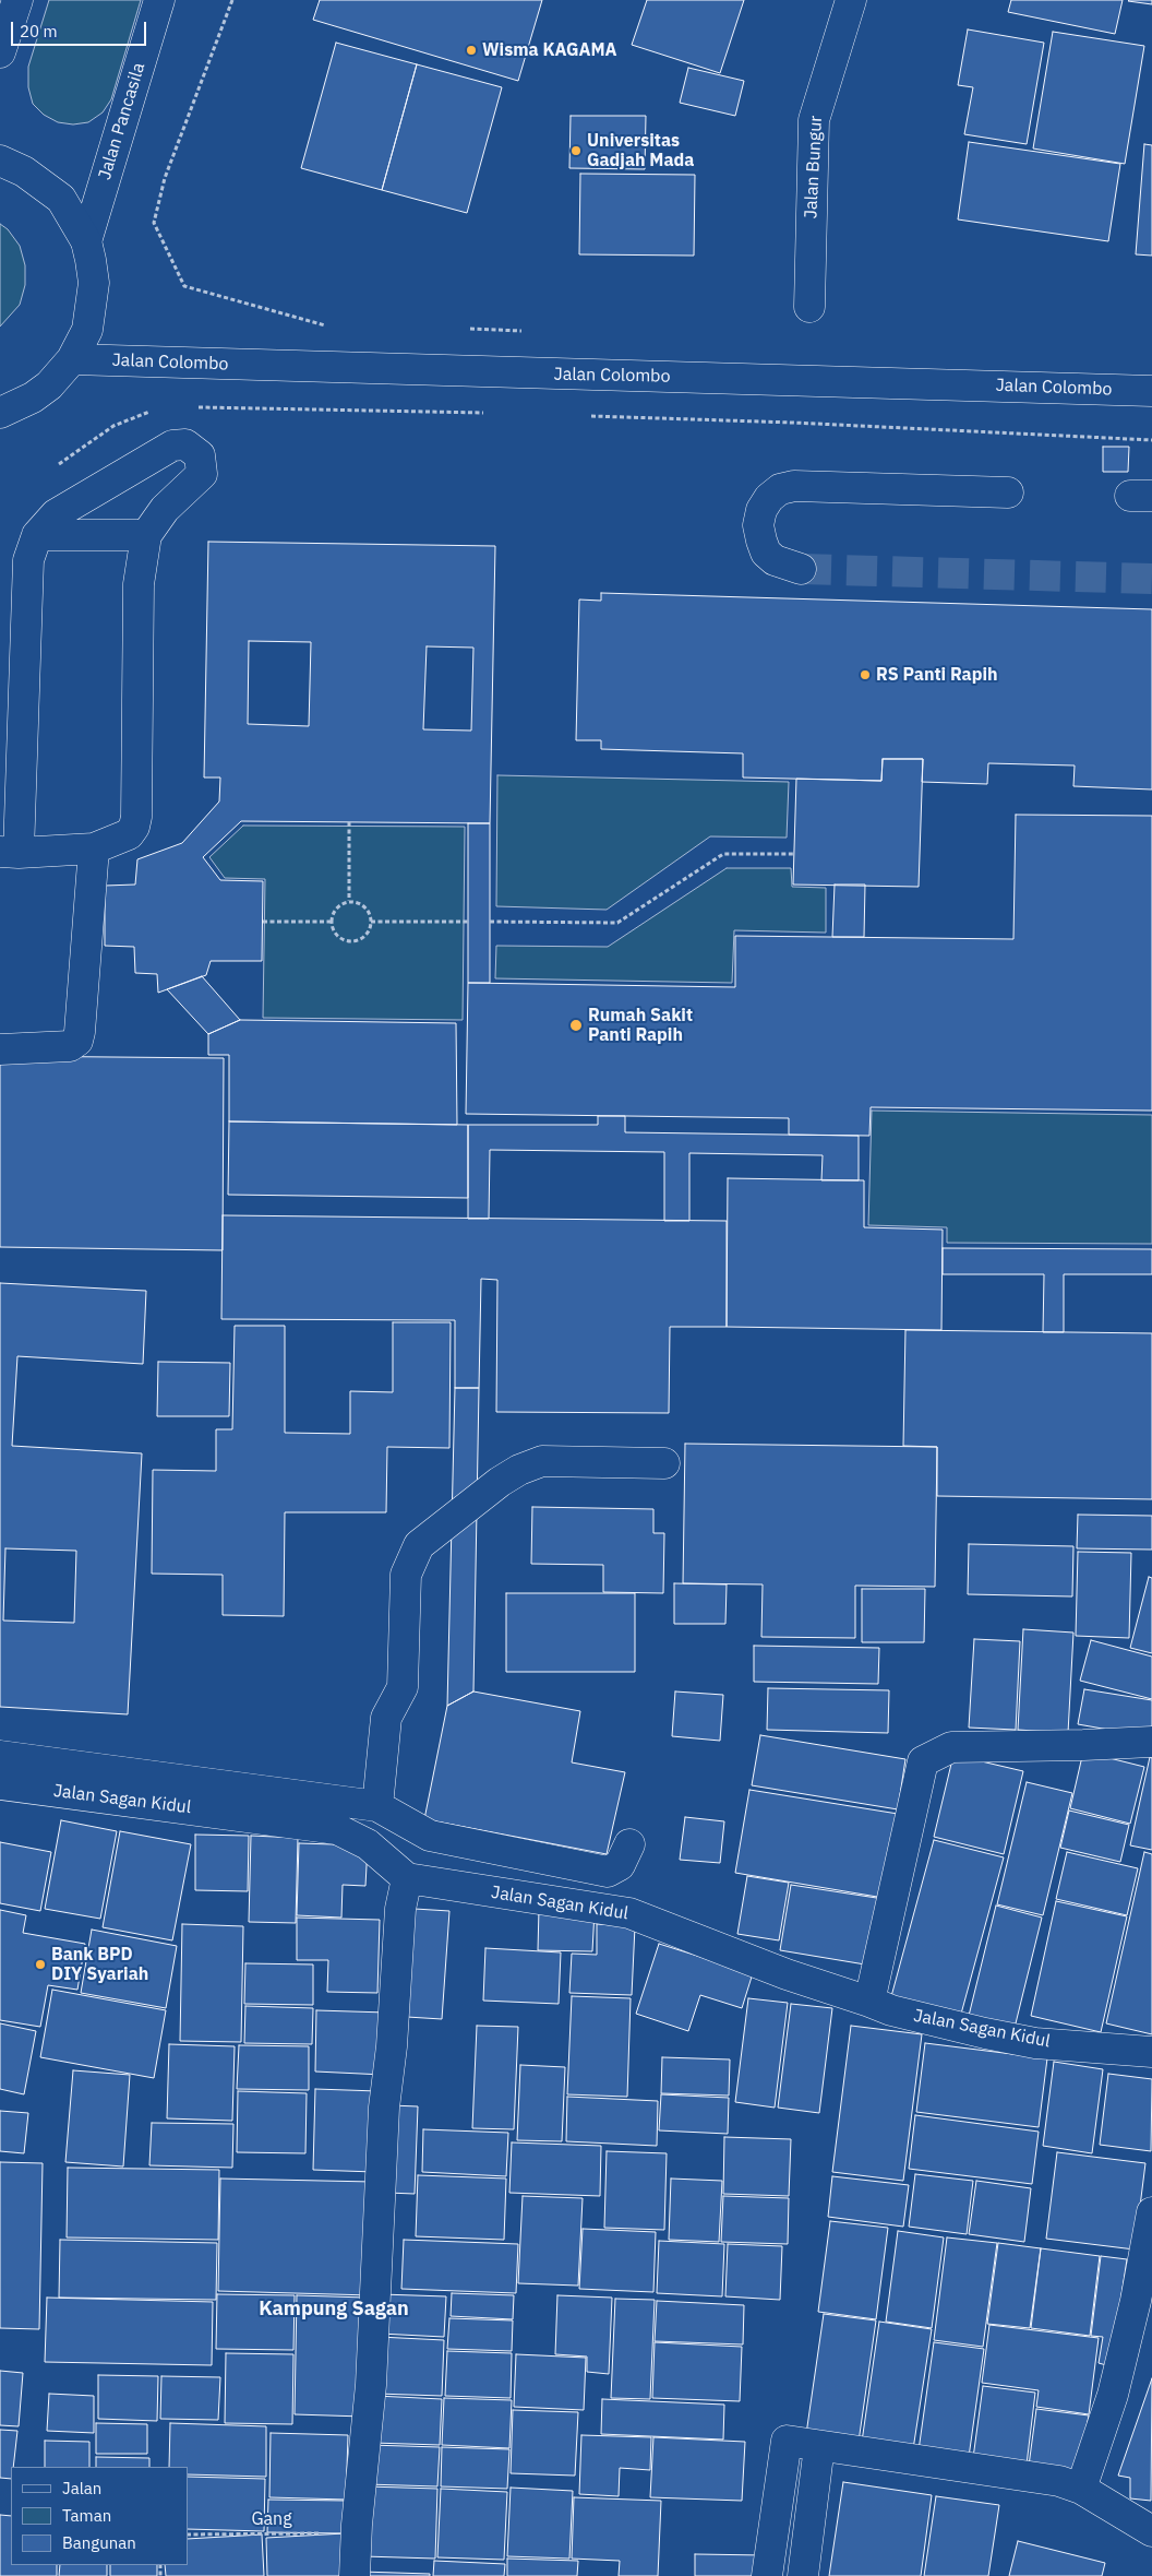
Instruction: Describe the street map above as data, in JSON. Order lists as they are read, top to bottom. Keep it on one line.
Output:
{"streets":{"street":["Jalan Pancasila","Jalan Bungur","Jalan Colombo","Jalan Sagan Kidul"],"path":["Gang"]},"districts":["Kampung Sagan"],"places":["Wisma KAGAMA","Universitas Gadjah Mada","RS Panti Rapih","Rumah Sakit Panti Rapih","Bank BPD DIY Syariah"],"legend":["Jalan","Taman","Bangunan"],"scale_bar":"20 m"}
